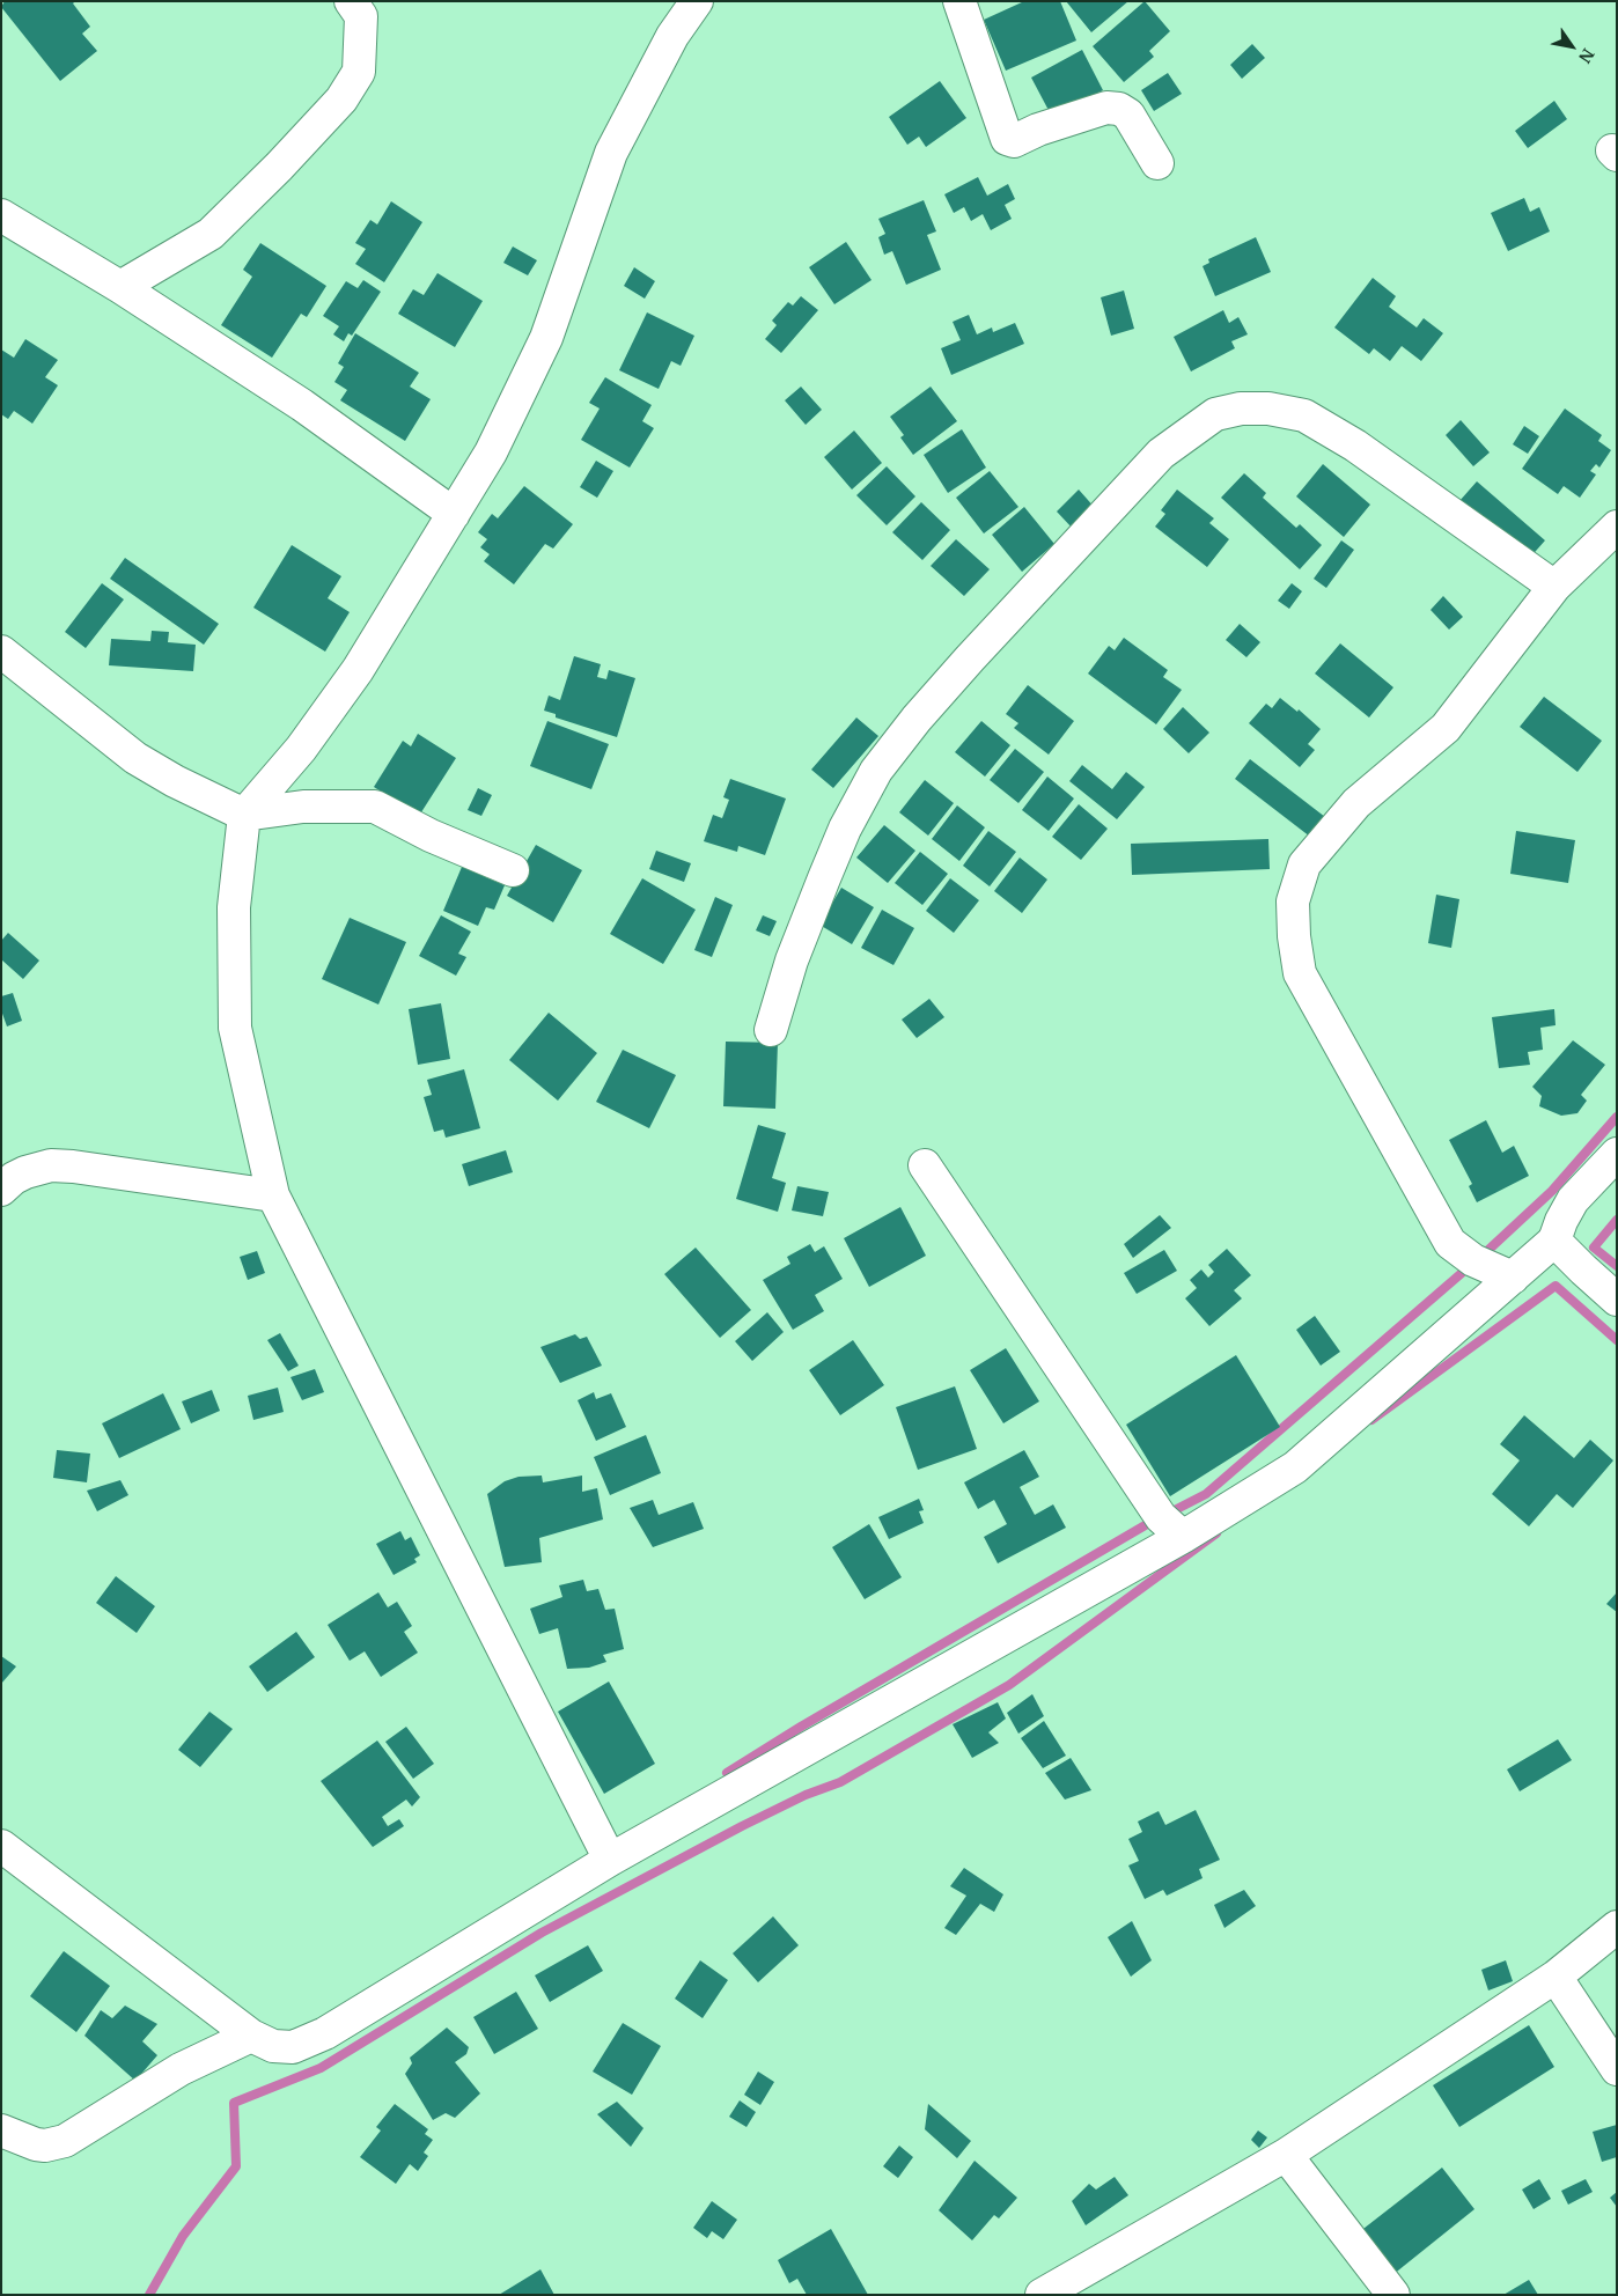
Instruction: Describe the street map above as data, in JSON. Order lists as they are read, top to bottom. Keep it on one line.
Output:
{"north":"bottom right"}
